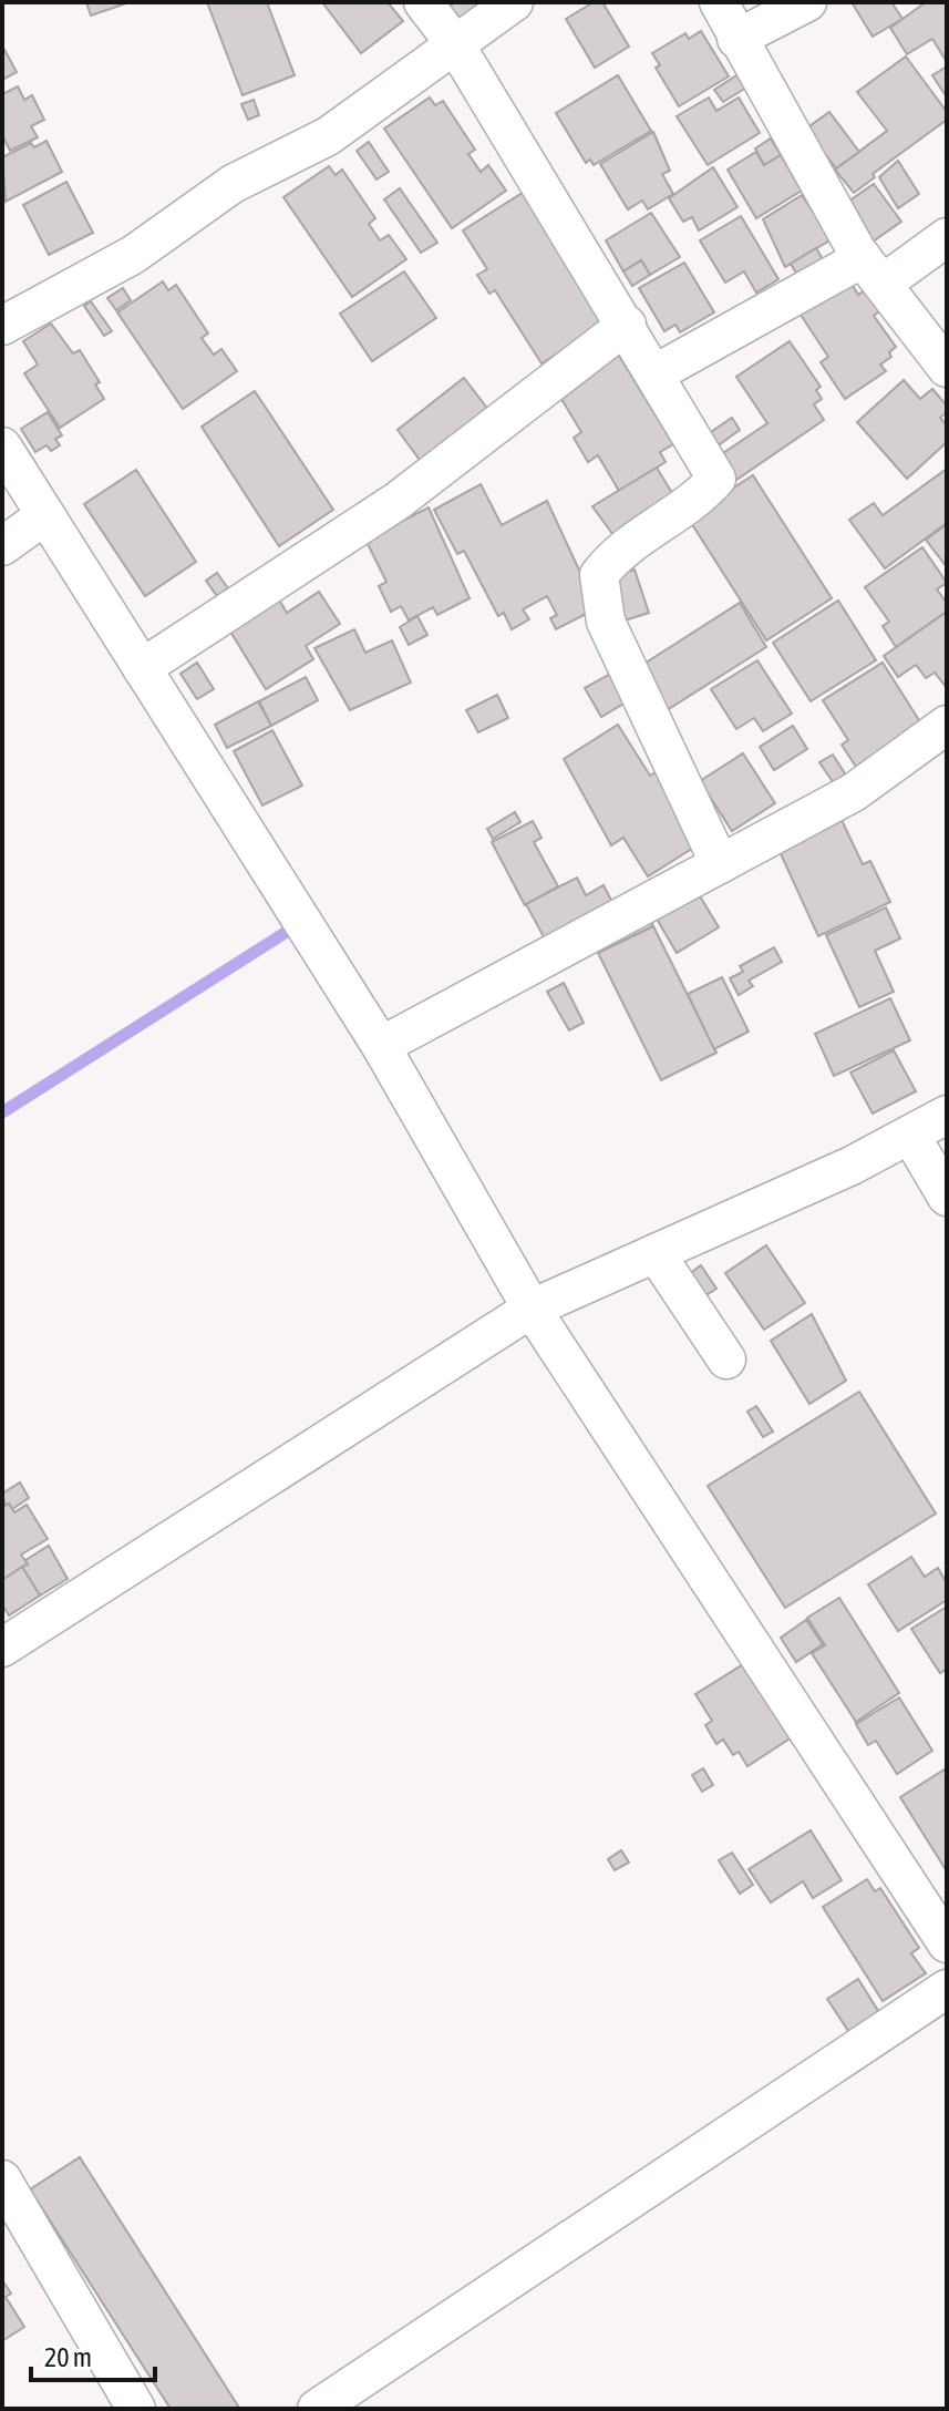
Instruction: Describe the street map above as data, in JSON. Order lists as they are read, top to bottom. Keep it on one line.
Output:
{"scale_bar":"20 m"}
